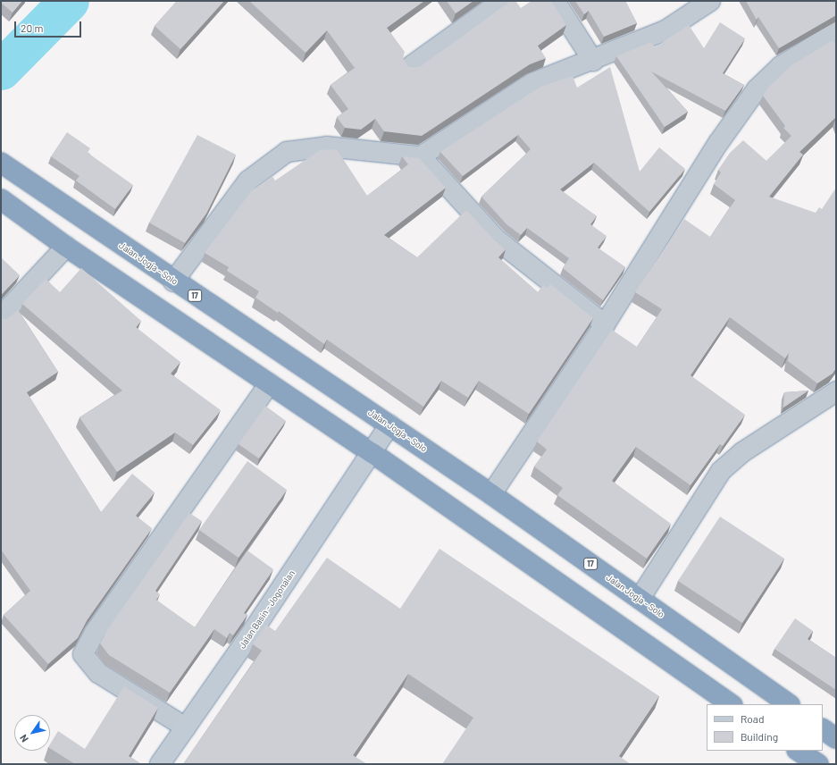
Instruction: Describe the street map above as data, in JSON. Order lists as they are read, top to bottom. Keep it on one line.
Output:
{"streets":{"highway":["Jalan Jogja - Solo","17"],"main road":["Jalan Basin - Jogonalan"]},"crossings":[["Jalan Jogja - Solo","Jalan Basin - Jogonalan"]],"legend":["Road","Building"],"scale_bar":"20 m","north":"bottom left"}
